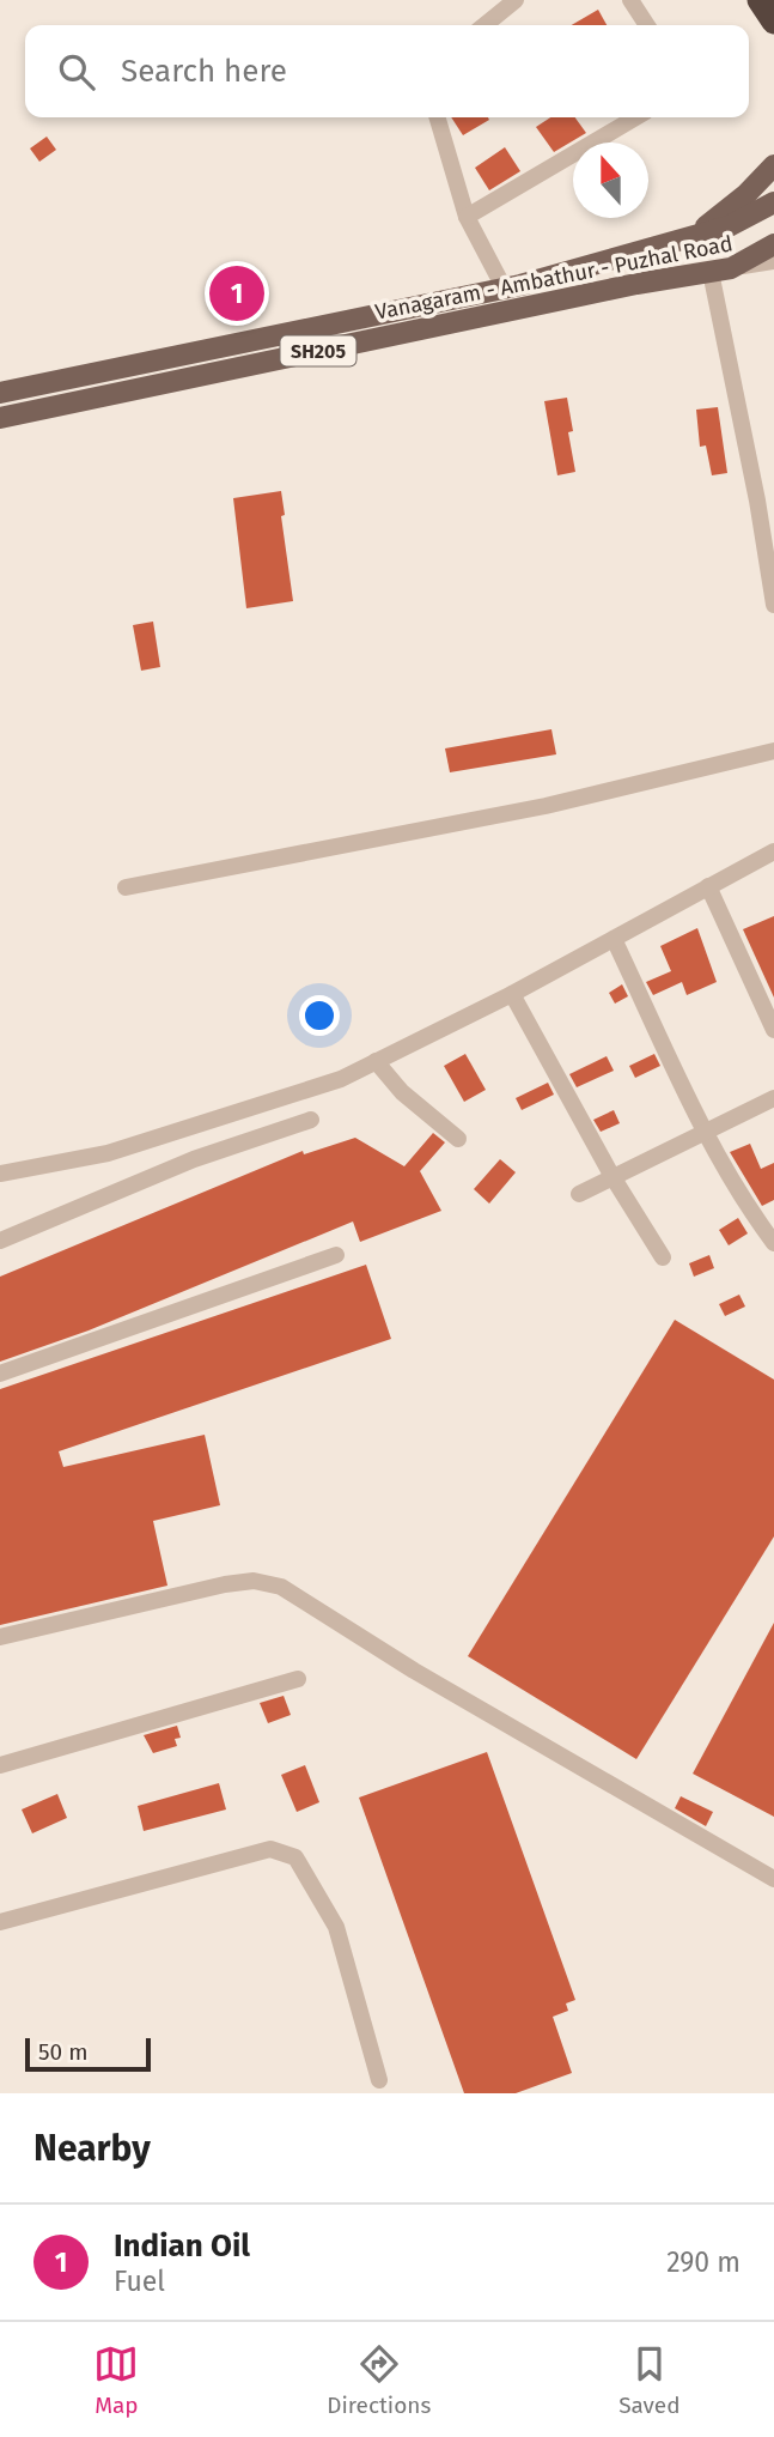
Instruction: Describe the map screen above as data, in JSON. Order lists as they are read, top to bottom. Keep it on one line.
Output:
{"streets":{"main road":["Vanagaram - Ambathur - Puzhal Road","SH205"]},"scale_bar":"50 m","north":"top","page":{"search":"Search here","pins":"1","scale":"50 m","heading":"Nearby","list":[{"mark":"1","name":"Indian Oil","note":"Fuel","value":"290 m"}],"nav":["Map","Directions","Saved"]}}
